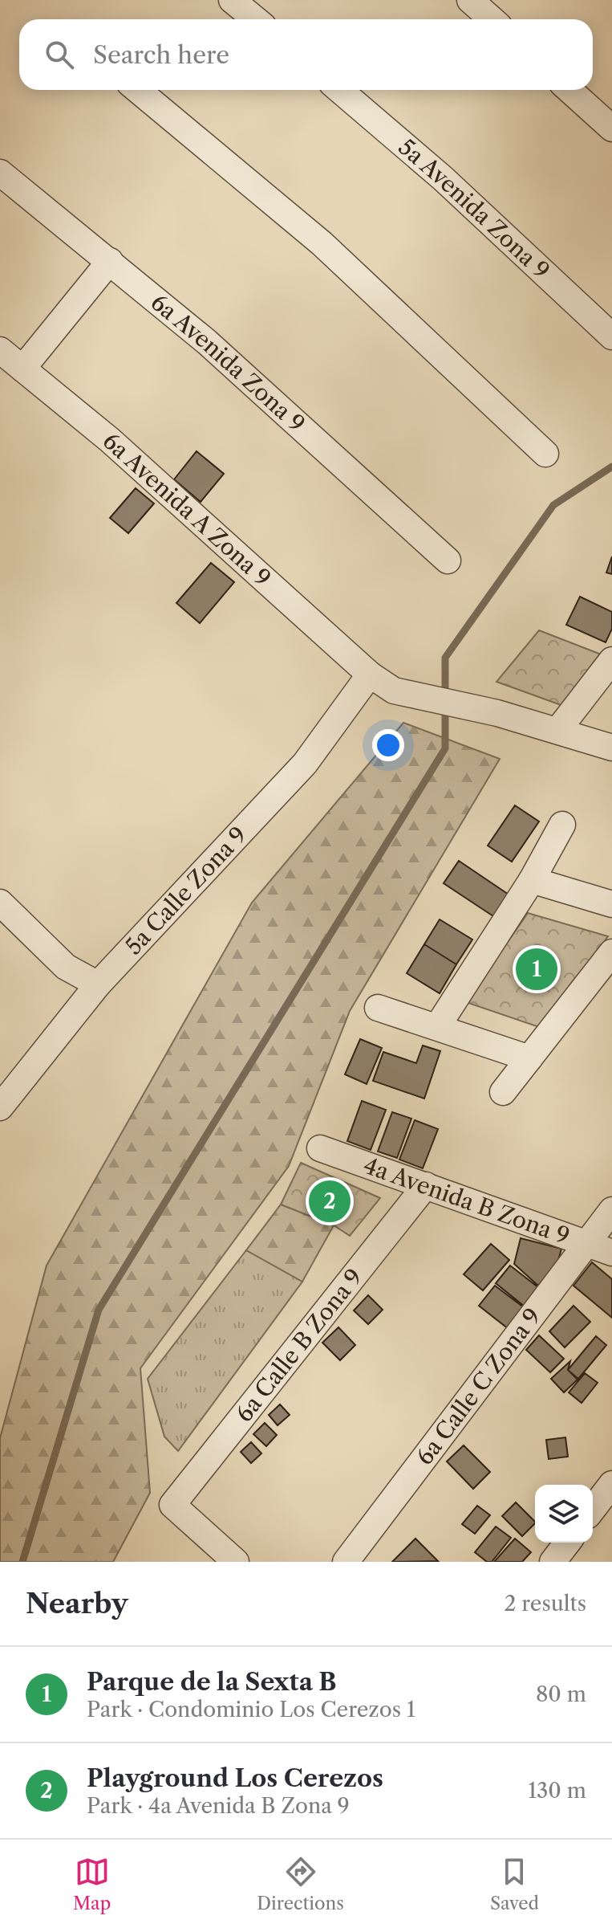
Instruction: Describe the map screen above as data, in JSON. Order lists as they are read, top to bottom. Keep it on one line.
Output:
{"streets":{"street":["5a Avenida Zona 9","6a Avenida Zona 9","6a Avenida A Zona 9","5a Calle Zona 9","4a Avenida B Zona 9","6a Calle B Zona 9","6a Calle C Zona 9"]},"crossings":[["6a Avenida A Zona 9","5a Calle Zona 9"],["4a Avenida B Zona 9","6a Calle B Zona 9"],["4a Avenida B Zona 9","6a Calle C Zona 9"]],"page":{"search":"Search here","pins":["1","2"],"heading":["Nearby","2 results"],"list":[{"mark":"1","name":"Parque de la Sexta B","note":"Park · Condominio Los Cerezos 1","value":"80 m"},{"mark":"2","name":"Playground Los Cerezos","note":"Park · 4a Avenida B Zona 9","value":"130 m"}],"nav":["Map","Directions","Saved"]}}
